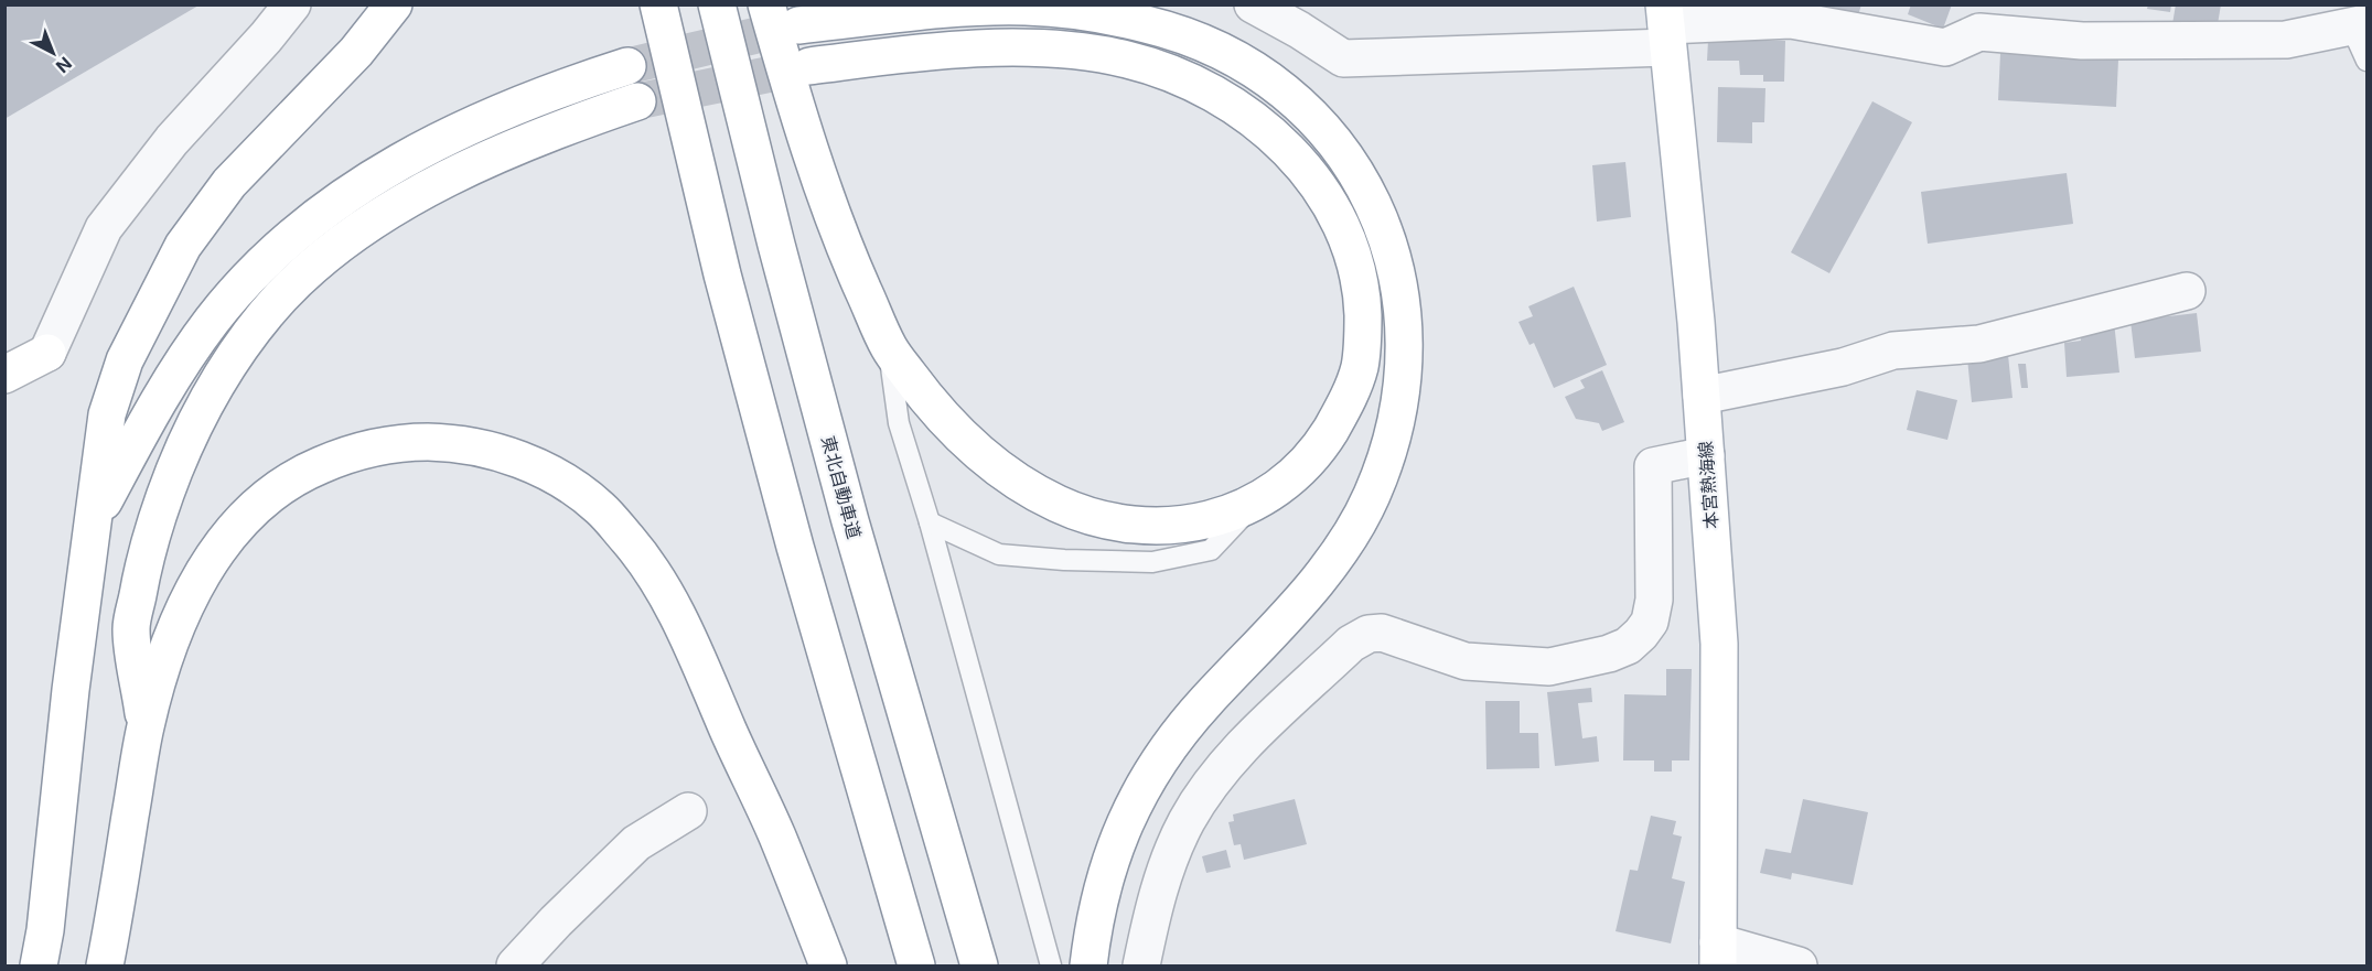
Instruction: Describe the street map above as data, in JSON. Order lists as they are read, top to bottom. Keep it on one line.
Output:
{"streets":{"main road":["本宮熱海線","東北自動車道"]},"north":"bottom right"}
